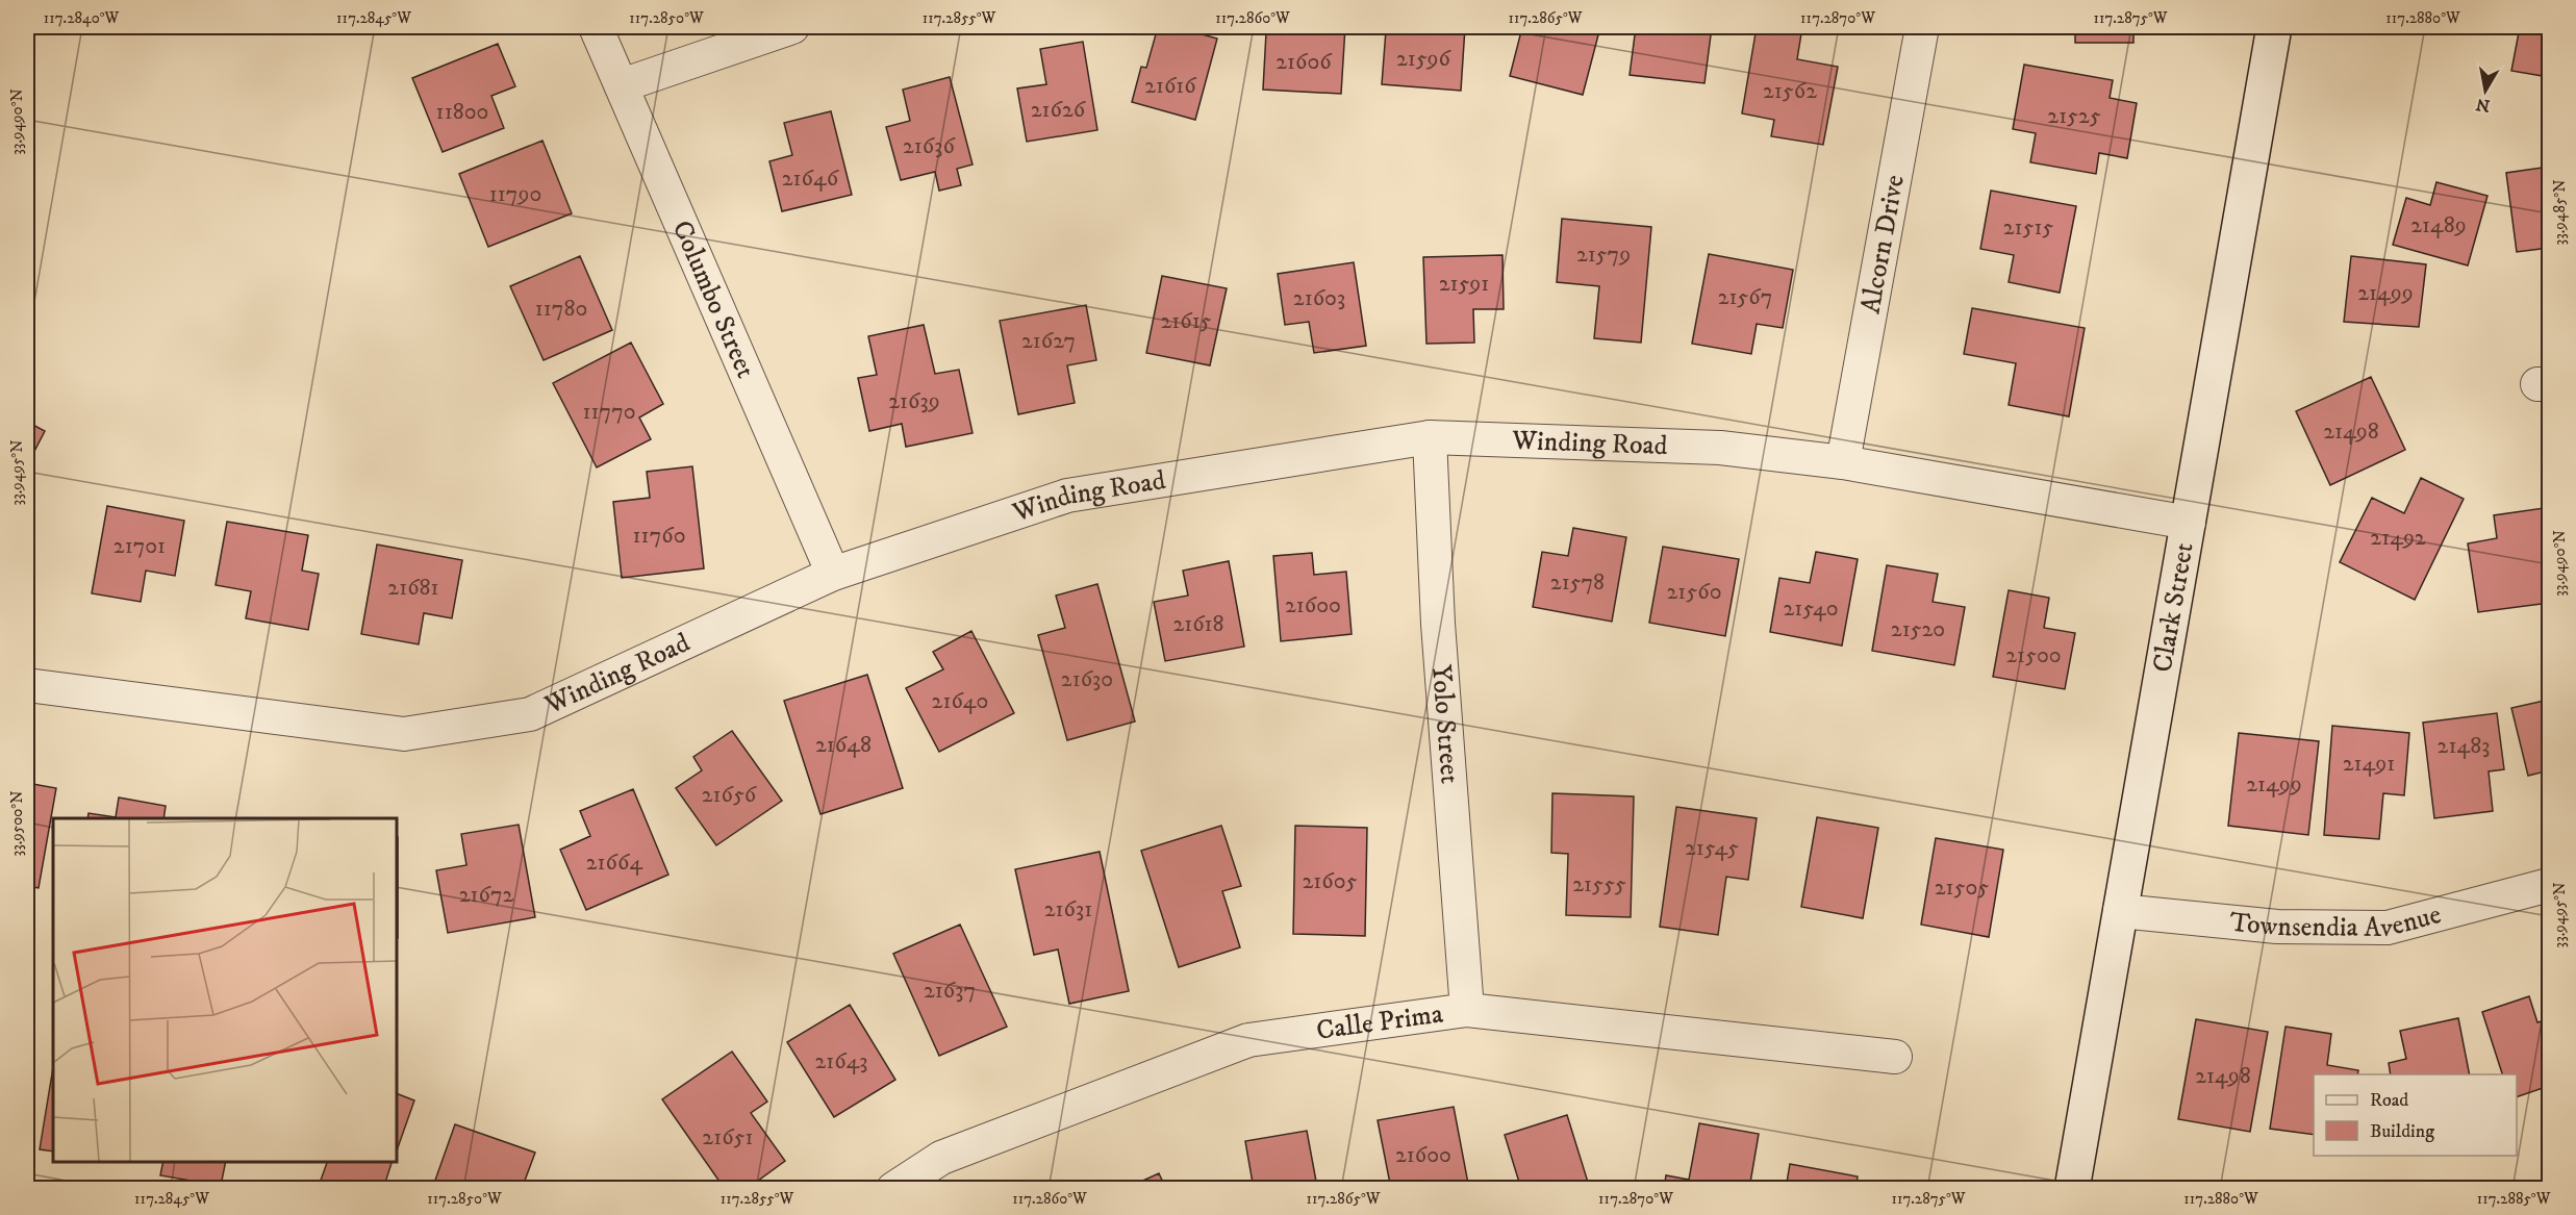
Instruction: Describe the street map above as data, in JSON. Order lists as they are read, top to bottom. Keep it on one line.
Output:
{"streets":{"street":["Alcorn Drive","Columbo Street","Winding Road","Clark Street","Yolo Street","Townsendia Avenue","Calle Prima"]},"crossings":[["Alcorn Drive","Winding Road"],["Columbo Street","Winding Road"],["Winding Road","Clark Street"],["Winding Road","Yolo Street"],["Clark Street","Townsendia Avenue"],["Yolo Street","Calle Prima"]],"house_numbers":["21596","21606","21616","21562","21626","11800","21525","21636","21646","11790","21489","21515","21579","21591","21499","21567","21603","11780","21615","21627","21639","11770","21498","11760","21492","21701","21578","21681","21560","21600","21540","21618","21520","21500","21630","21640","21648","21483","21491","21499","21656","21545","21664","21605","21555","21505","21672","21631","21637","21643","21498","21651","21600"],"legend":["Road","Building"],"north":"bottom","coordinates":["117.2840°W","117.2845°W","117.2850°W","117.2855°W","117.2860°W","117.2865°W","117.2870°W","117.2875°W","117.2880°W","33.9490°N","33.9485°N","33.9495°N","33.9500°N","117.2885°W"]}
